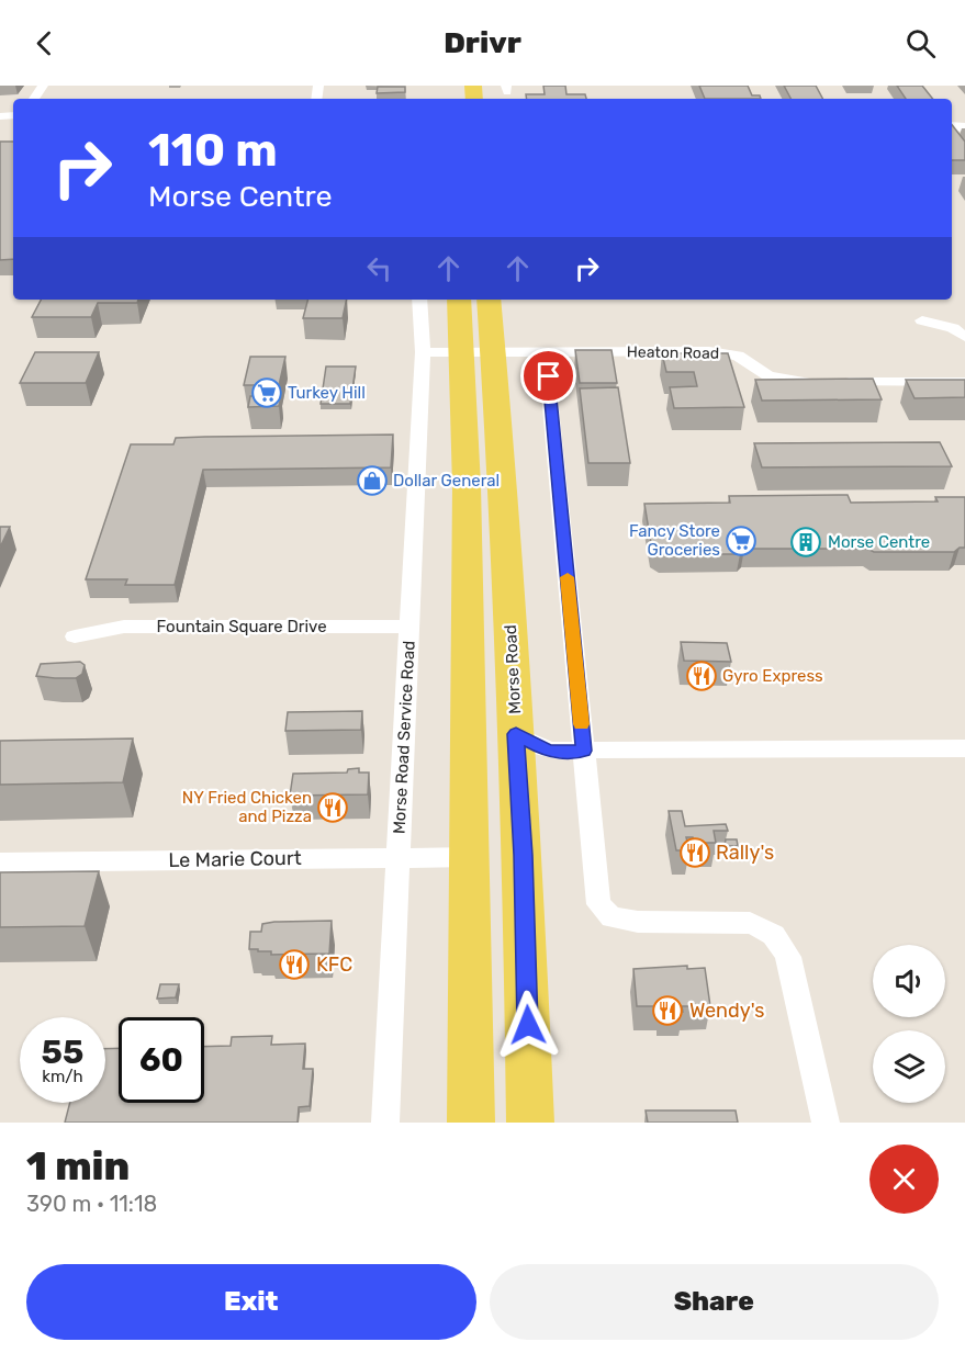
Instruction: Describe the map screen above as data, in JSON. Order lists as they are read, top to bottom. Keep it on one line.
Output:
{"streets":{"main road":["Morse Road"],"street":["Heaton Road","Fountain Square Drive","Morse Road Service Road","Le Marie Court"]},"crossings":[["Heaton Road","Morse Road"],["Fountain Square Drive","Morse Road Service Road"],["Morse Road Service Road","Le Marie Court"]],"places":{"supermarket":["Turkey Hill","Fancy Store Groceries"],"shop":["Dollar General"],"building":["Morse Centre"],"restaurant":["Gyro Express","NY Fried Chicken and Pizza","Rally's","KFC","Wendy's"]},"page":{"header":"Drivr","turn":["110 m","Morse Centre"],"speed":"55 km/h","limit":"60","heading":["1 min","390 m · 11:18"],"buttons":["Exit","Share"]}}
